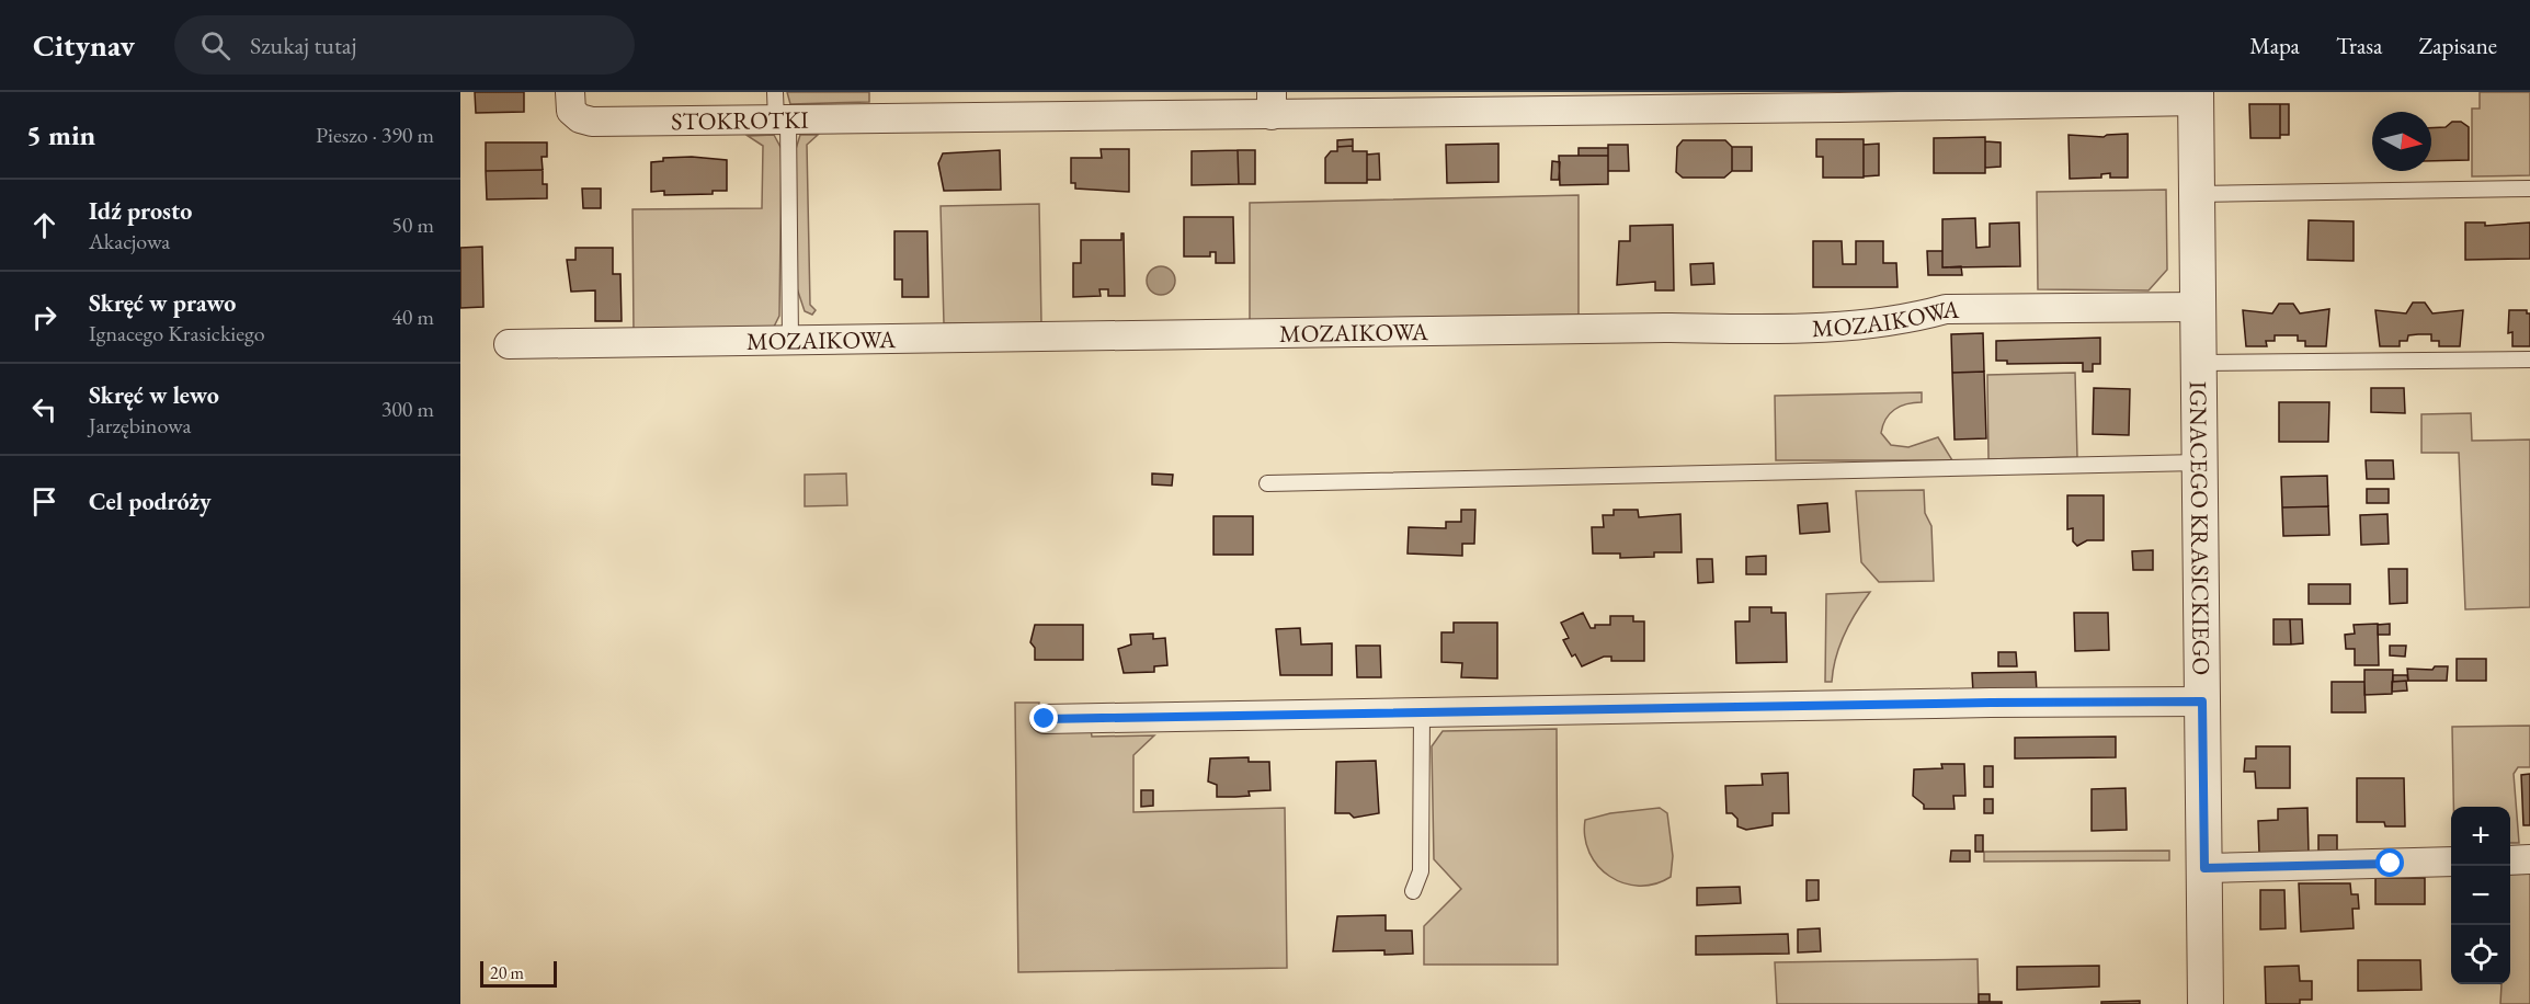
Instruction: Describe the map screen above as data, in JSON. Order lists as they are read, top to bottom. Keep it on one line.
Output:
{"streets":{"street":["STOKROTKI","MOZAIKOWA","IGNACEGO KRASICKIEGO"]},"crossings":[["STOKROTKI","IGNACEGO KRASICKIEGO"],["MOZAIKOWA","IGNACEGO KRASICKIEGO"]],"scale_bar":"20 m","north":"right","page":{"header":"Citynav","search":"Szukaj tutaj","nav":["Mapa","Trasa","Zapisane"],"heading":["5 min","Pieszo · 390 m"],"list":[["Idź prosto","Akacjowa","50 m"],["Skręć w prawo","Ignacego Krasickiego","40 m"],["Skręć w lewo","Jarzębinowa","300 m"],"Cel podróży"],"map_buttons":["+","−"],"scale":"20 m"}}
